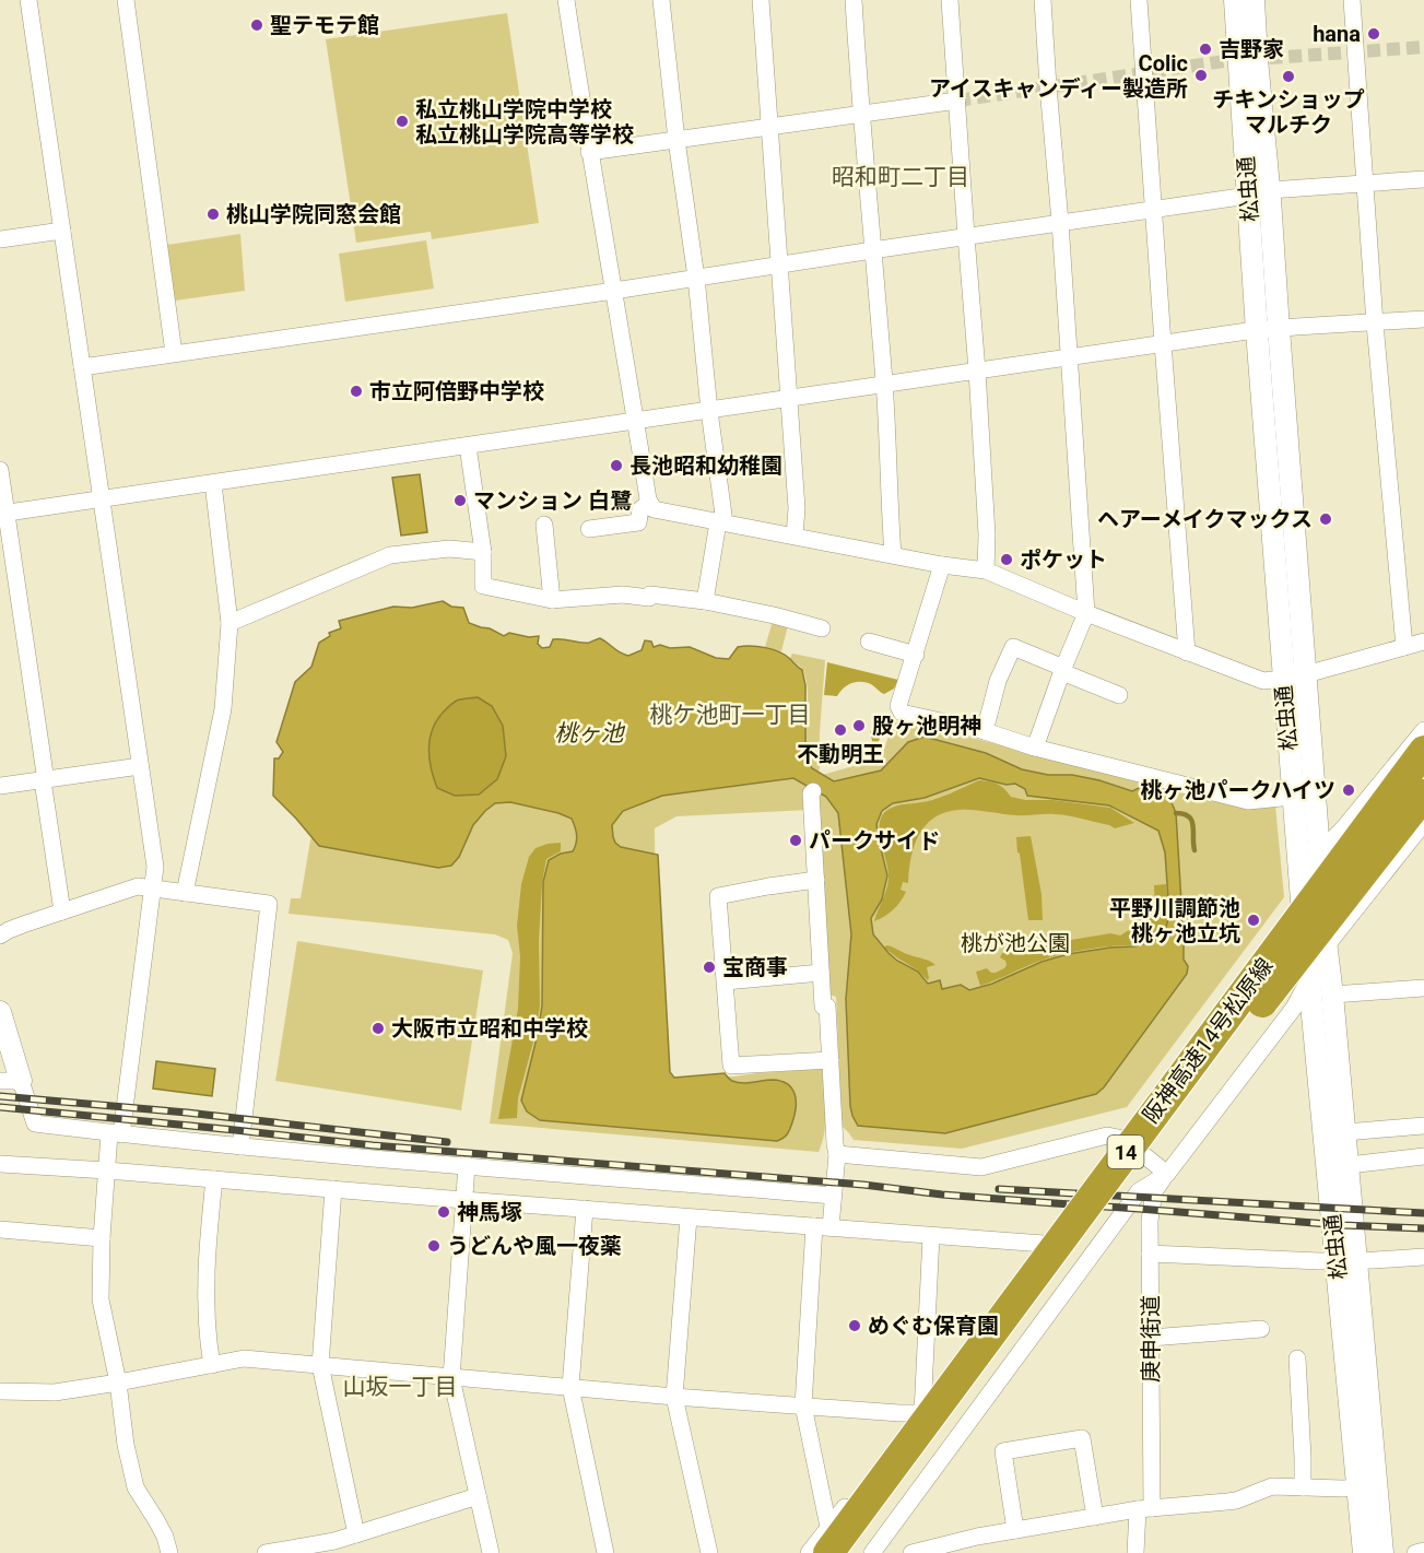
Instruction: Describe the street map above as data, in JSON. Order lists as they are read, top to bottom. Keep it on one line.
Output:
{"streets":{"highway":["阪神高速14号松原線","14"],"street":["松虫通","庚申街道"]},"districts":["昭和町二丁目","桃ケ池町一丁目","山坂一丁目"],"water":["桃ヶ池"],"parks":["桃が池公園"],"places":["聖テモテ館","hana","吉野家","Colic アイスキャンディー製造所","チキンショップ マルチク","私立桃山学院中学校 私立桃山学院高等学校","桃山学院同窓会館","市立阿倍野中学校","長池昭和幼稚園","マンション 白鷺","ヘアーメイクマックス","ポケット","股ヶ池明神","不動明王","桃ヶ池パークハイツ","パークサイド","平野川調節池 桃ヶ池立坑","宝商事","大阪市立昭和中学校","神馬塚","うどんや風一夜薬","めぐむ保育園"]}
